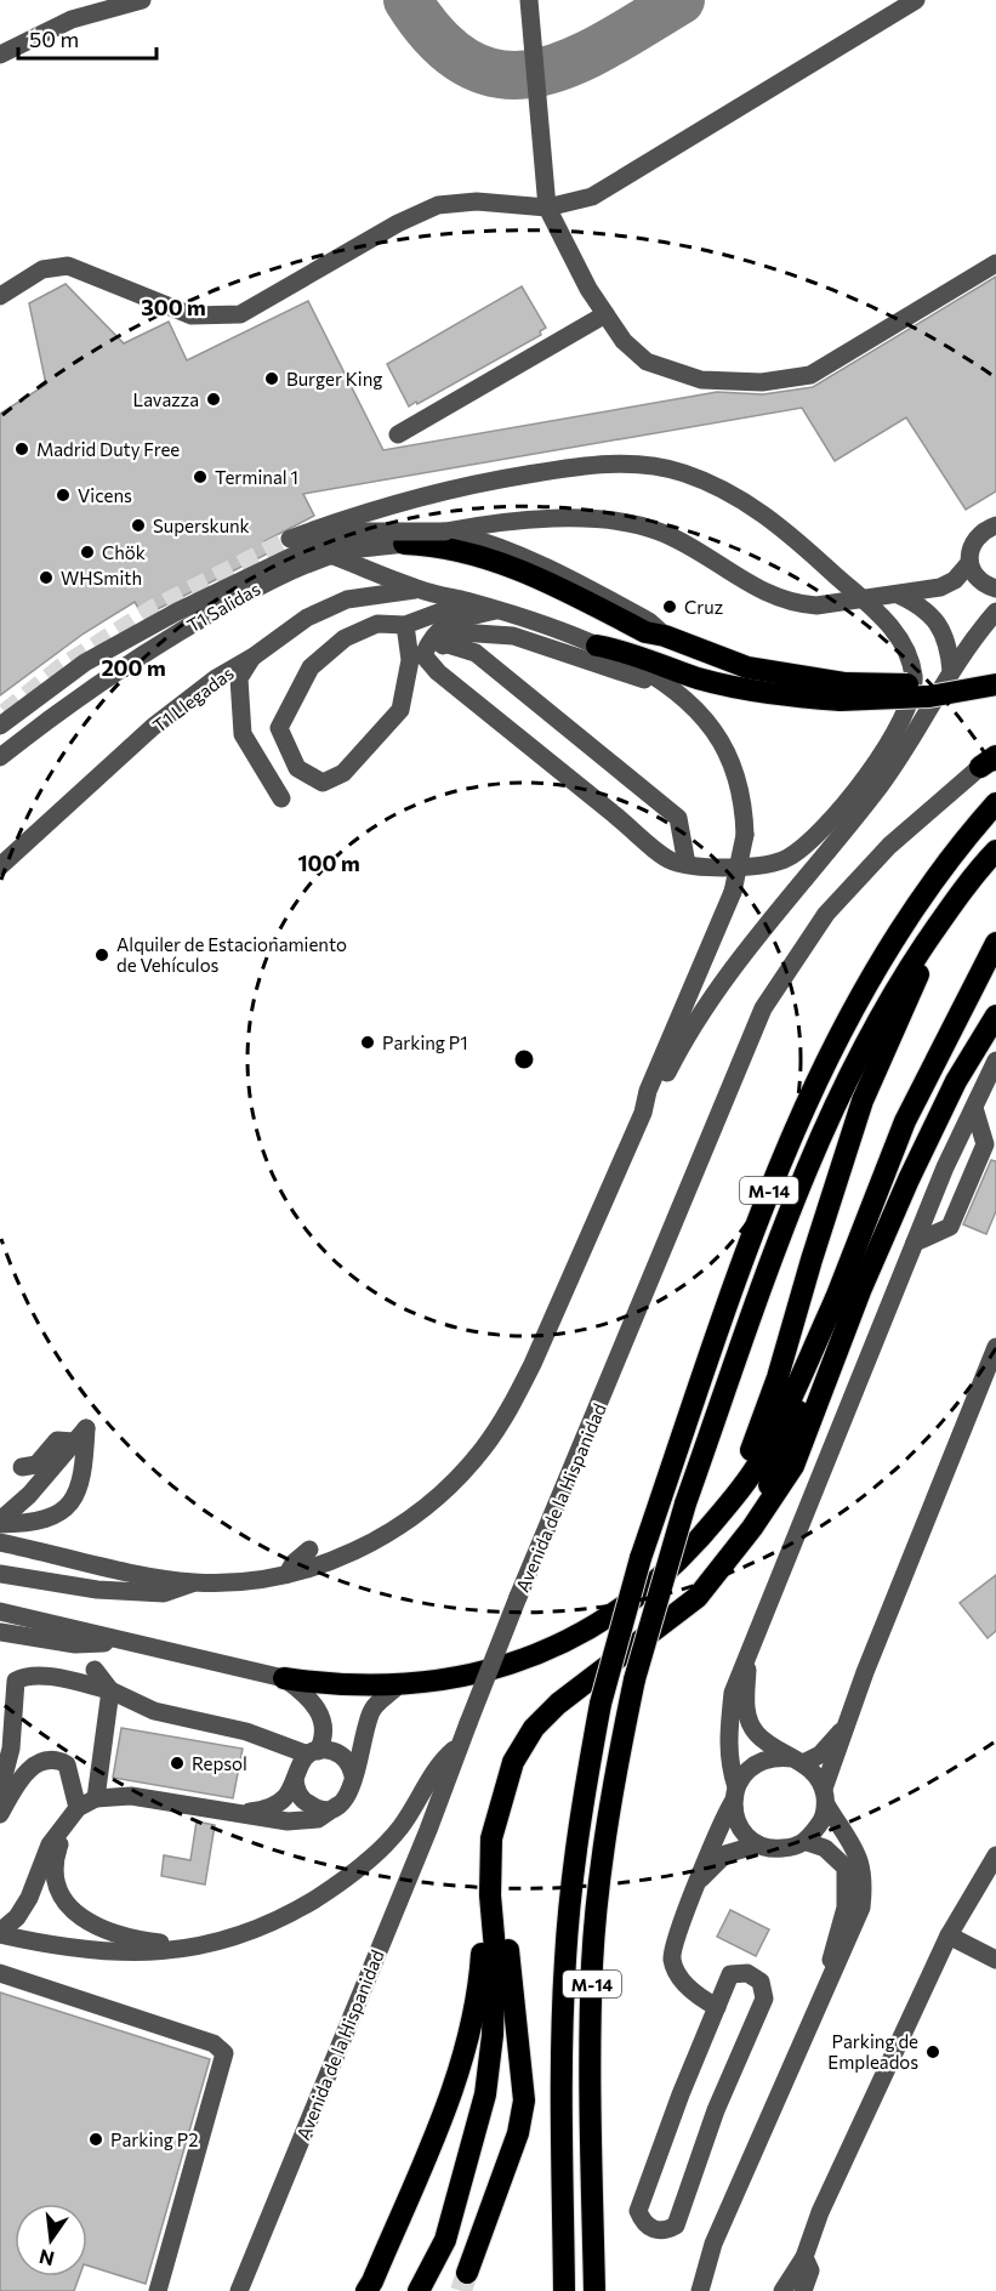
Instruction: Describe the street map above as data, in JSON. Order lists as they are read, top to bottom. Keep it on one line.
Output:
{"streets":{"highway":["M-14"],"street":["T1 Salidas","T1 Llegadas","Avenida de la Hispanidad"]},"places":["Burger King","Lavazza","Madrid Duty Free","Terminal 1","Vicens","Superskunk","Chök","WHSmith","Cruz","Alquiler de Estacionamiento de Vehículos","Parking P1","Repsol","Parking de Empleados","Parking P2"],"scale_bar":"50 m","north":"bottom","rings":["300 m","200 m","100 m"]}
